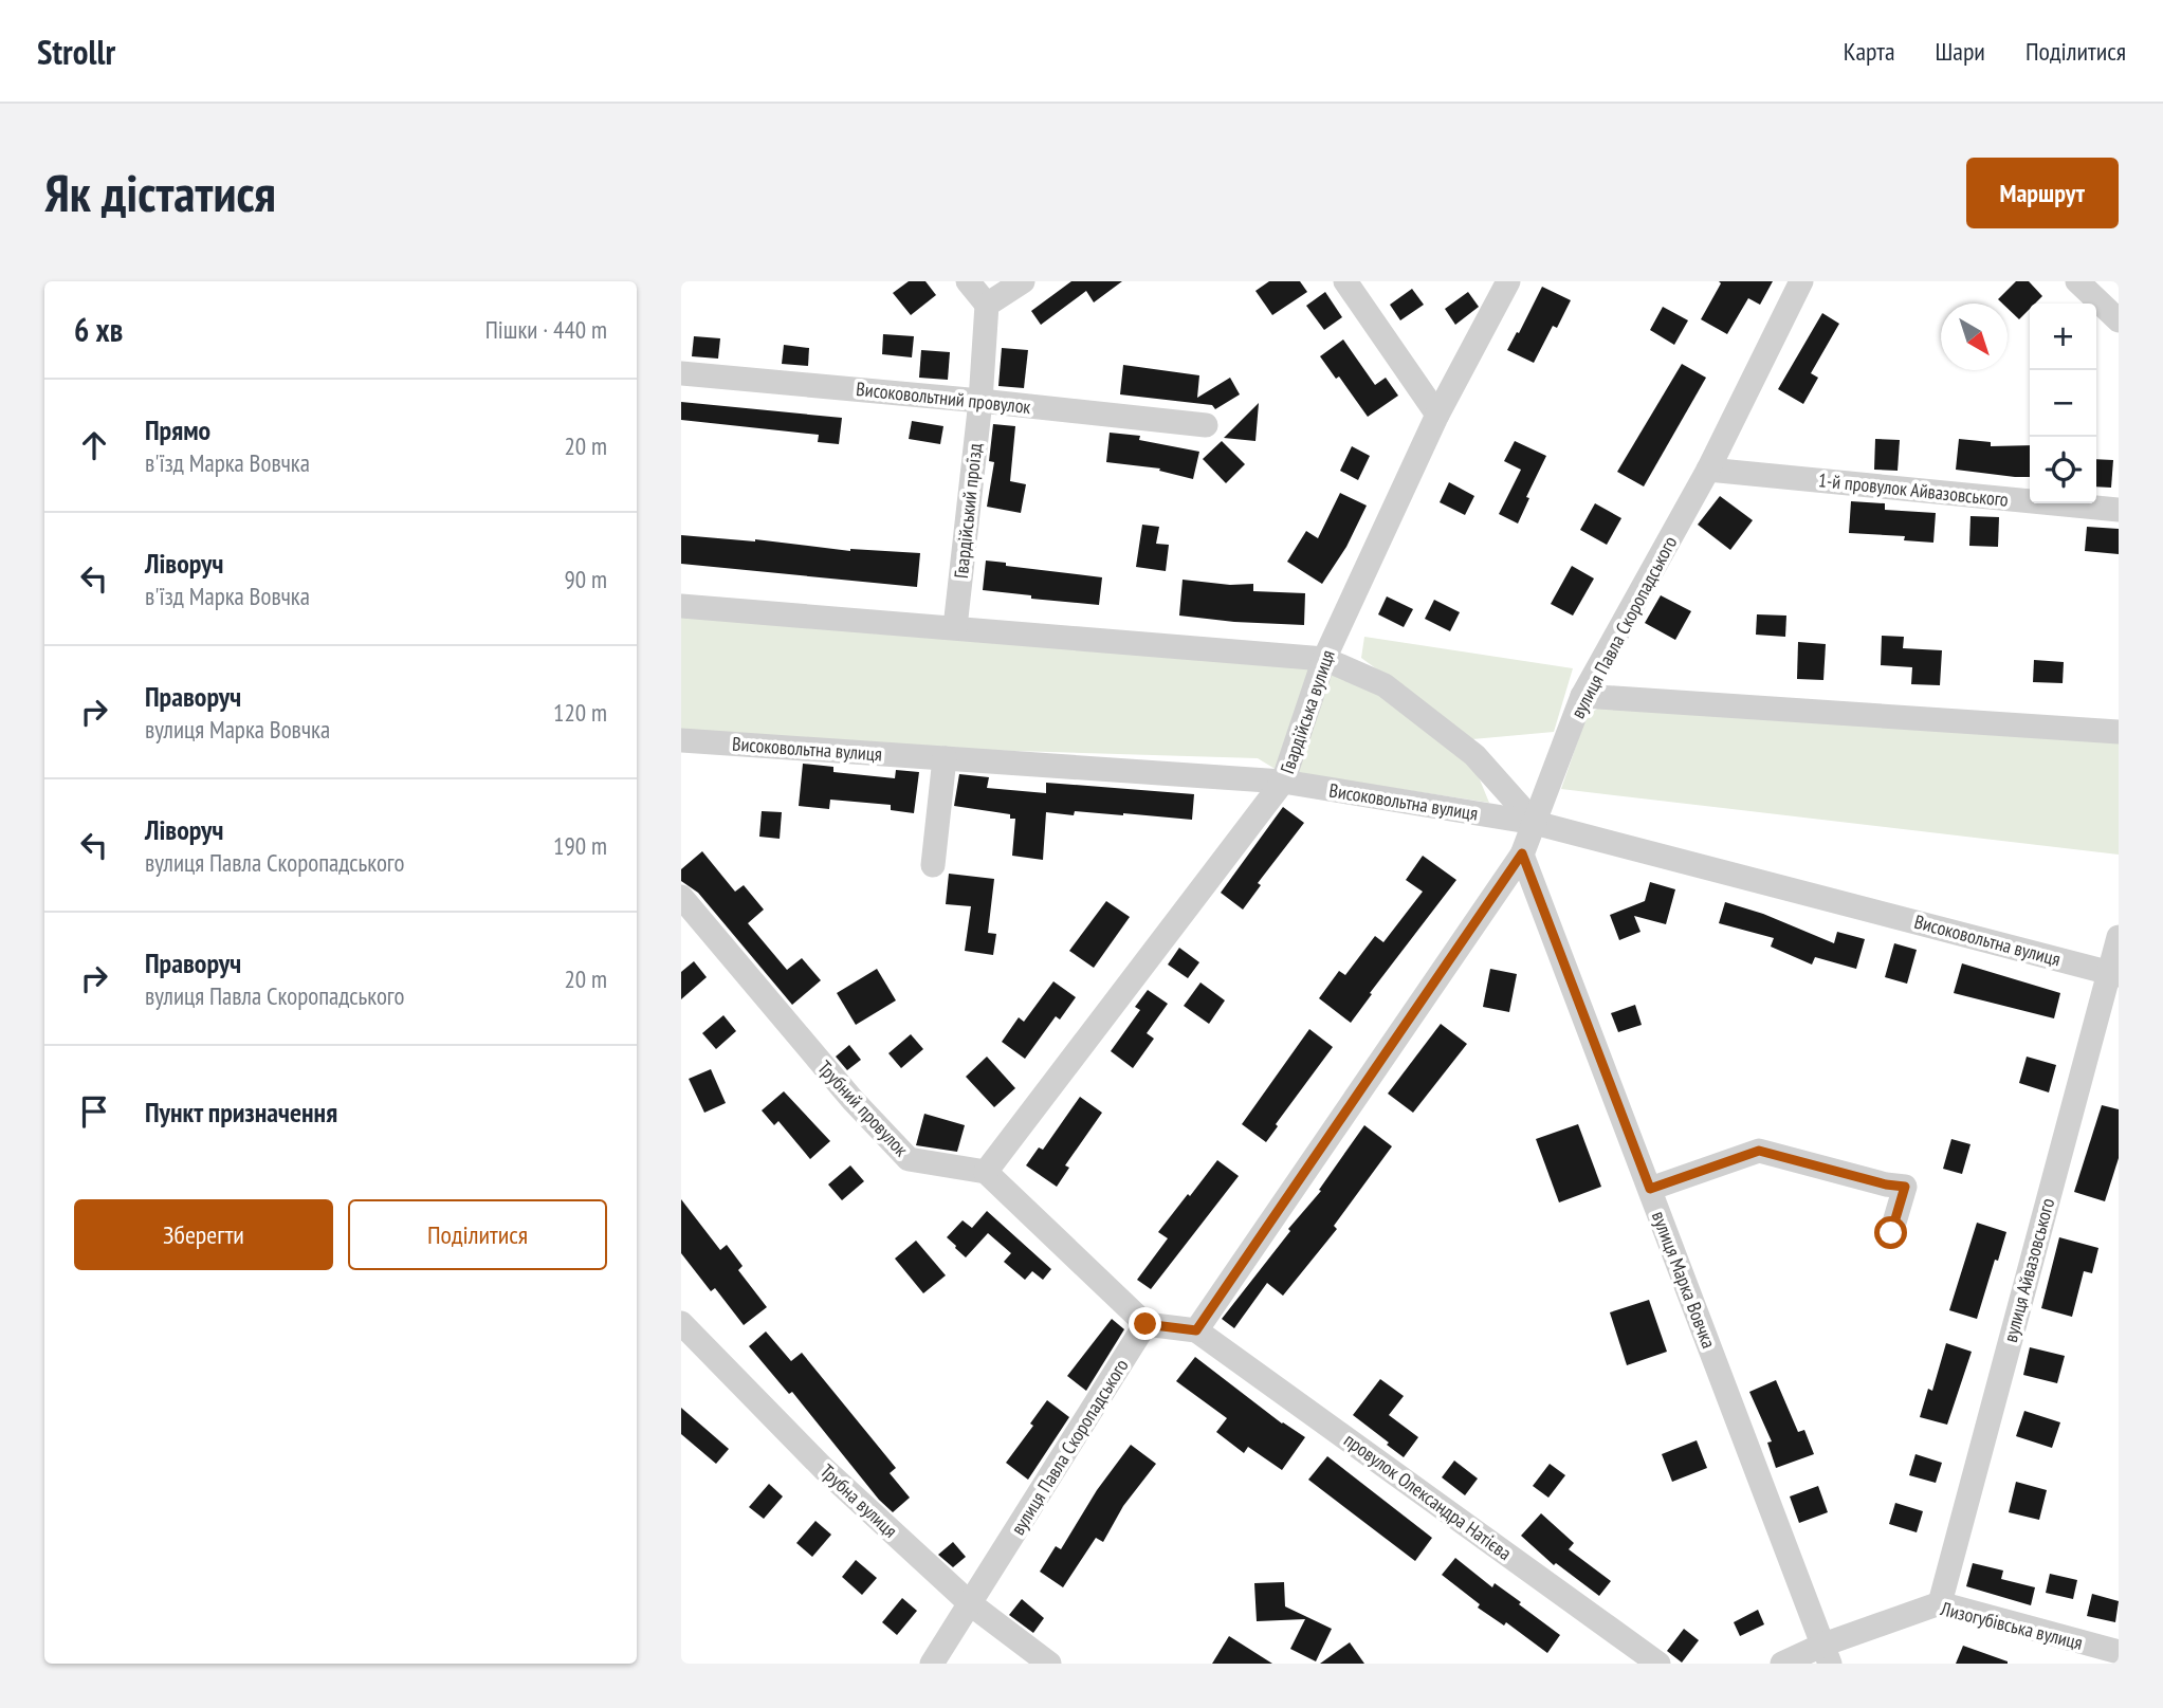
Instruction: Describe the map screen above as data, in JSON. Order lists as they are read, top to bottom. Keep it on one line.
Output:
{"streets":{"street":["Високовольтний провулок","1-й провулок Айвазовського","Гвардійський проїзд","вулиця Павла Скоропадського","Гвардійська вулиця","Високовольтна вулиця","Трубний провулок","вулиця Айвазовського","вулиця Марка Вовчка","провулок Олександра Натієва","Трубна вулиця","Лизогубівська вулиця"]},"crossings":[["Високовольтний провулок","Гвардійський проїзд"],["1-й провулок Айвазовського","вулиця Павла Скоропадського"],["вулиця Павла Скоропадського","Високовольтна вулиця"],["вулиця Павла Скоропадського","вулиця Марка Вовчка"],["вулиця Павла Скоропадського","провулок Олександра Натієва"],["вулиця Павла Скоропадського","Трубна вулиця"],["Гвардійська вулиця","Високовольтна вулиця"],["Гвардійська вулиця","Трубний провулок"],["Високовольтна вулиця","вулиця Айвазовського"],["вулиця Айвазовського","Лизогубівська вулиця"],["вулиця Марка Вовчка","Лизогубівська вулиця"]],"north":"bottom right","page":{"header":"Strollr","nav":["Карта","Шари","Поділитися"],"buttons":["Маршрут",["Зберегти","Поділитися"]],"title":"Як дістатися","heading":["6 хв","Пішки · 440 m"],"map_buttons":["+","−"],"list":[["Прямо","в'їзд Марка Вовчка","20 m"],["Ліворуч","в'їзд Марка Вовчка","90 m"],["Праворуч","вулиця Марка Вовчка","120 m"],["Ліворуч","вулиця Павла Скоропадського","190 m"],["Праворуч","вулиця Павла Скоропадського","20 m"],"Пункт призначення"]}}
